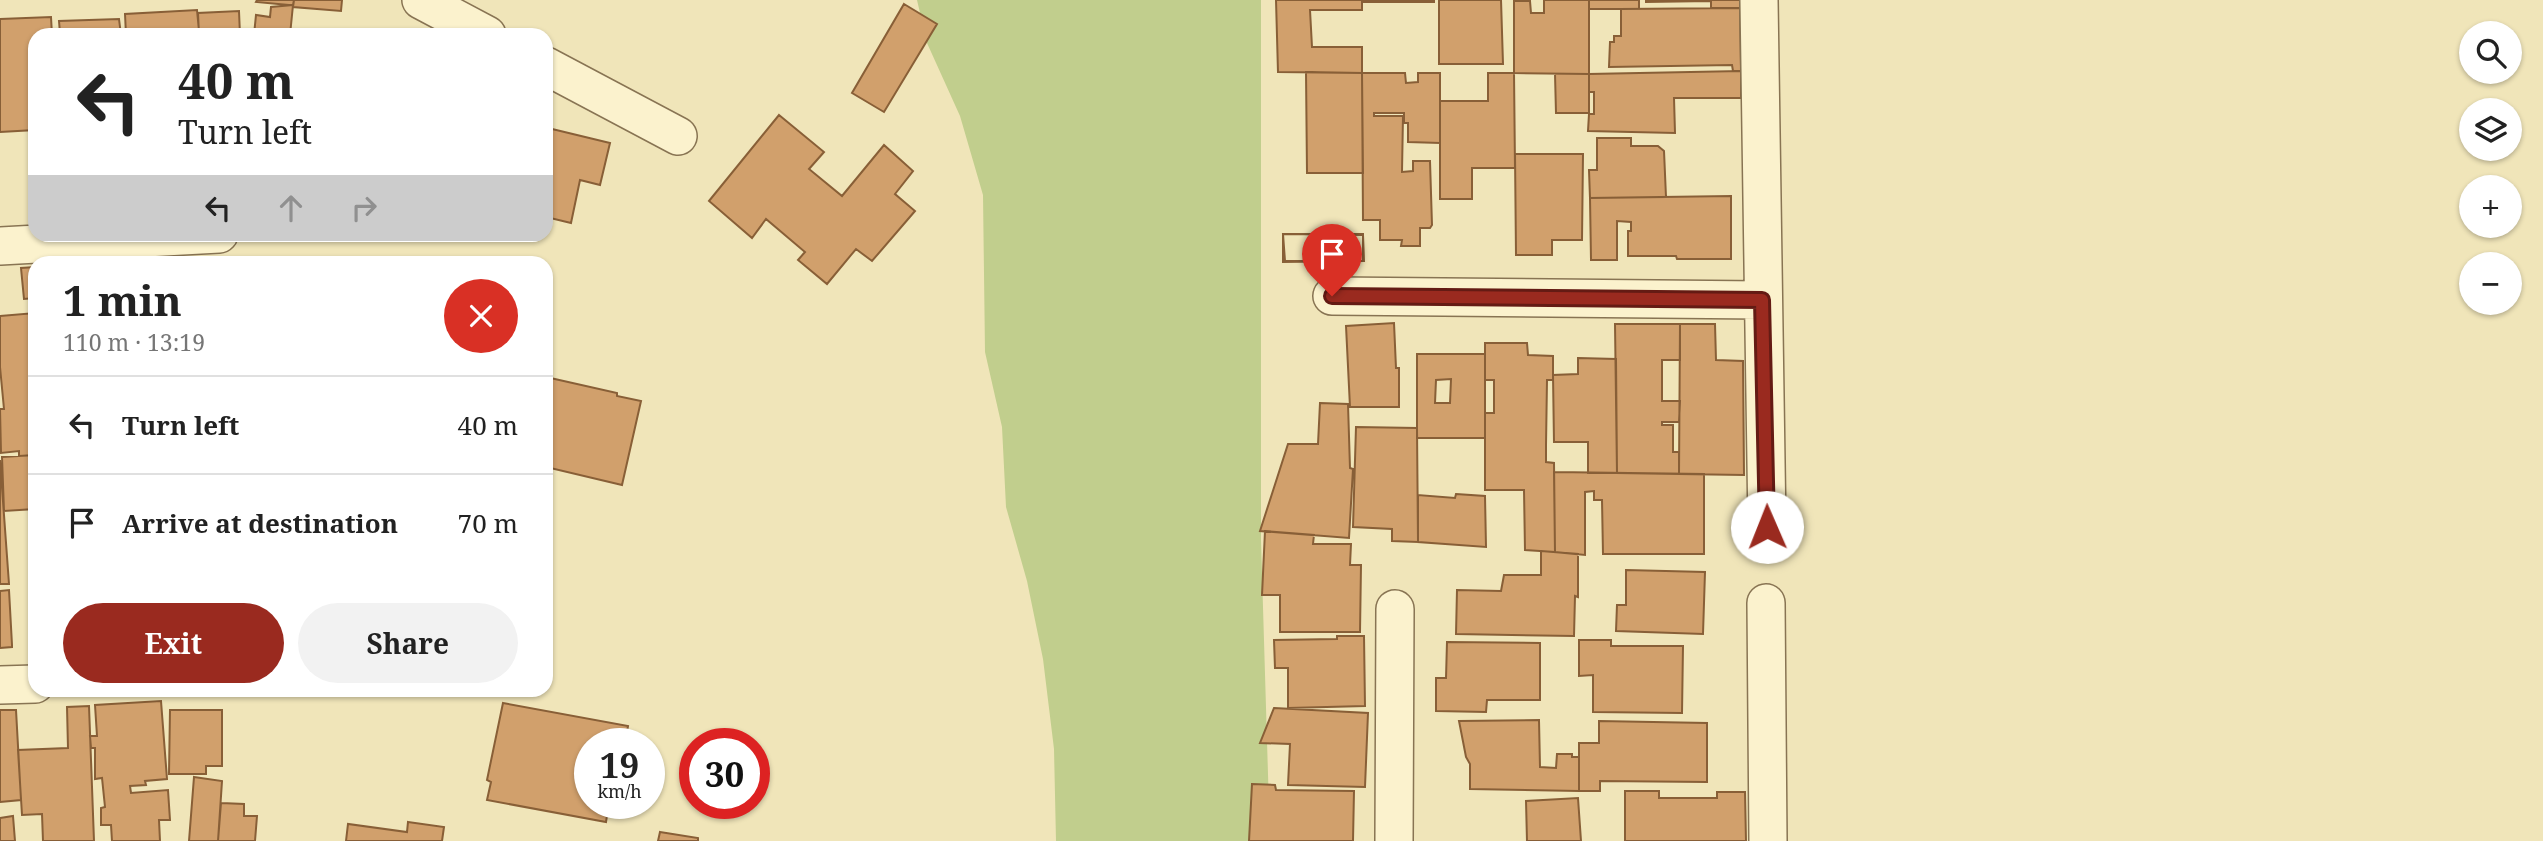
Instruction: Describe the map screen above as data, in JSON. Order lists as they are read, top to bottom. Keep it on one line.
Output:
{"page":{"map_buttons":["+","−"],"turn":["40 m","Turn left"],"heading":["1 min","110 m · 13:19"],"list":[{"name":"Turn left","value":"40 m"},{"name":"Arrive at destination","value":"70 m"}],"buttons":["Exit","Share"],"speed":"19 km/h","limit":"30"}}
